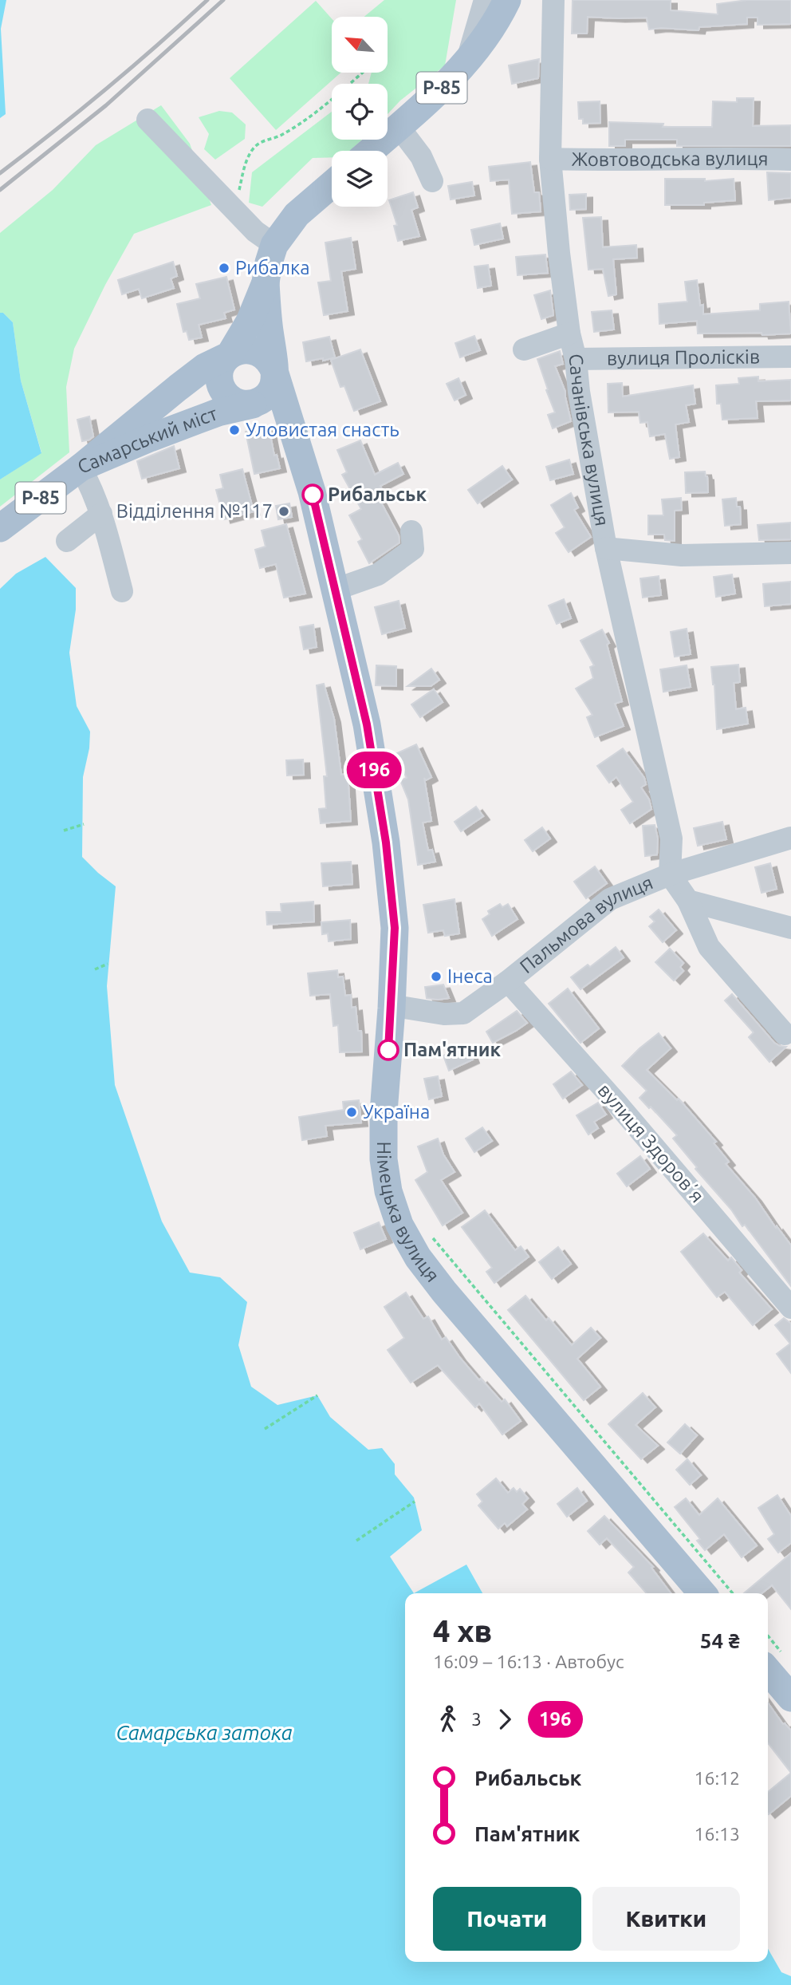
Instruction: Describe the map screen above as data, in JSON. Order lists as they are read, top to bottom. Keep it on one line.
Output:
{"streets":{"main road":["Р-85","Самарський міст","Німецька вулиця"],"street":["Жовтоводська вулиця","вулиця Пролісків","Сачанівська вулиця","Пальмова вулиця","вулиця Здоровʼя"]},"crossings":[["Р-85","Самарський міст"],["Р-85","Німецька вулиця"],["Жовтоводська вулиця","Сачанівська вулиця"],["вулиця Пролісків","Сачанівська вулиця"],["Сачанівська вулиця","Пальмова вулиця"],["Самарський міст","Німецька вулиця"],["Пальмова вулиця","вулиця Здоровʼя"],["Пальмова вулиця","Німецька вулиця"]],"water":["Самарська затока"],"places":["Рибалка","Уловистая снасть","Рибальськ","Відділення №117","Інеса","Пам'ятник","Україна"],"lines":["bus line 196"],"north":"top left","page":{"on_map":"196","heading":["4 хв","16:09 – 16:13 · Автобус","54 ₴"],"legs":["3","196"],"list":[{"name":"Рибальськ","value":"16:12"},{"name":"Пам'ятник","value":"16:13"}],"buttons":["Почати","Квитки"]}}
